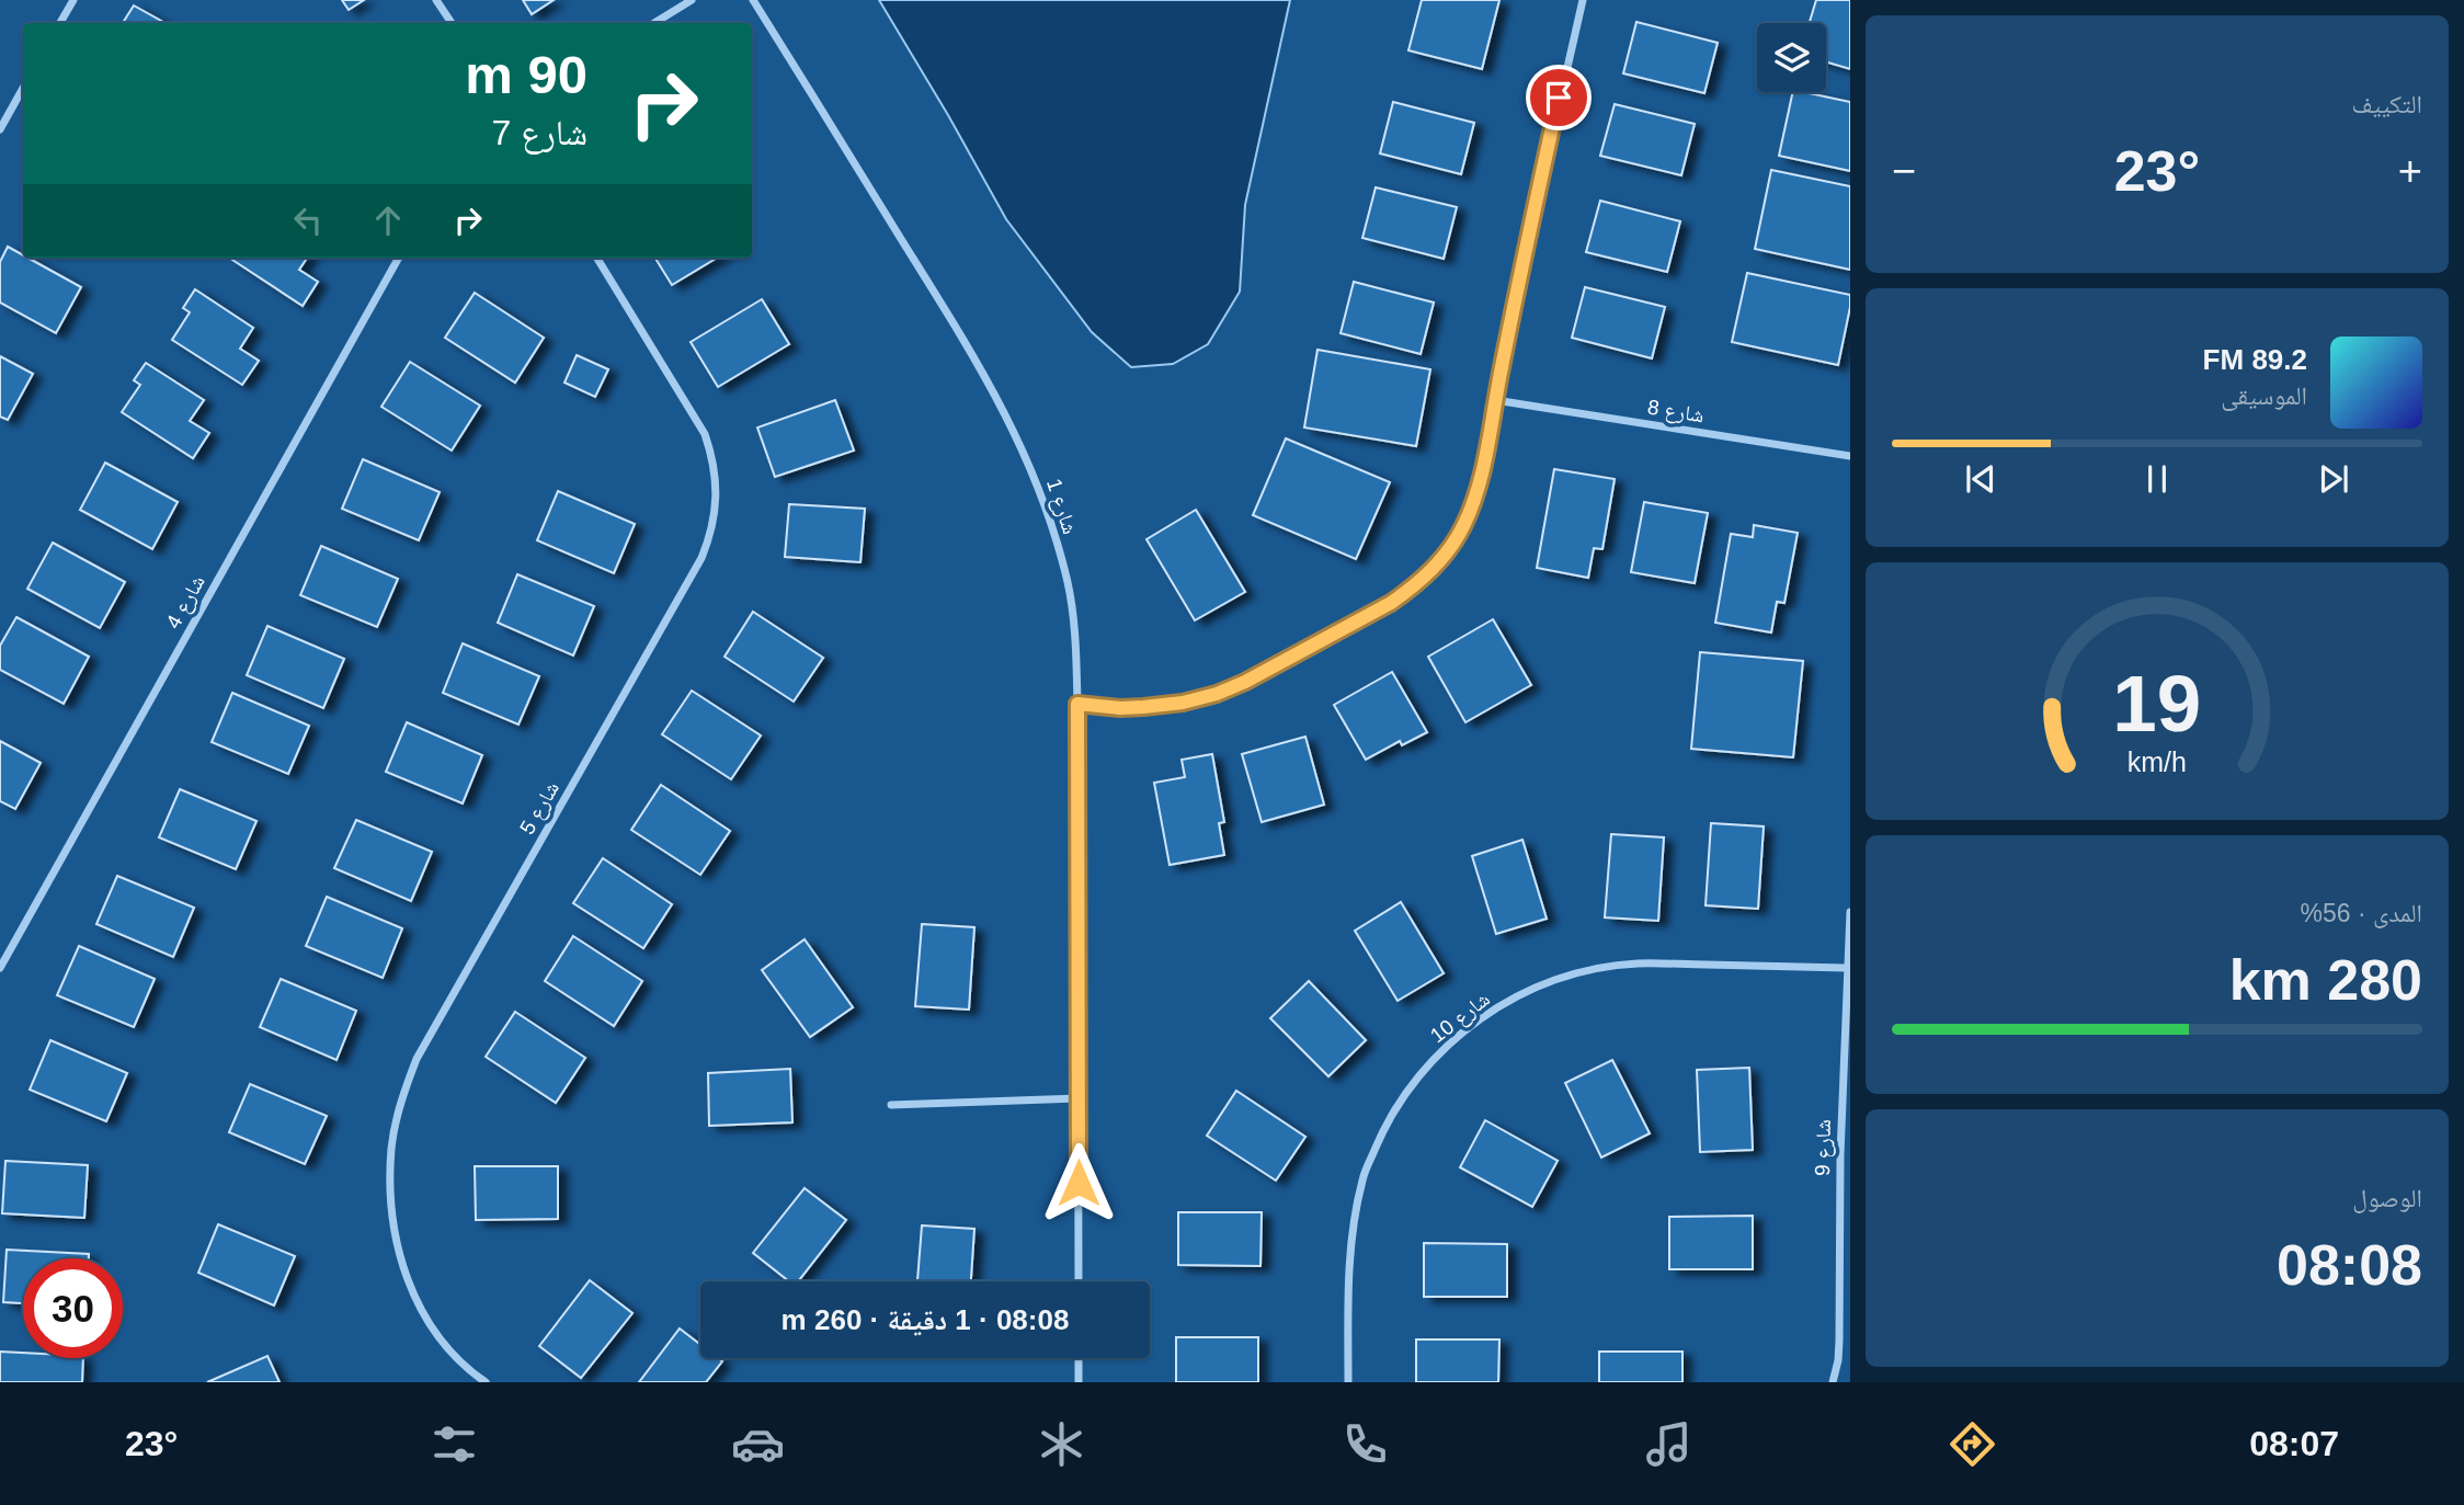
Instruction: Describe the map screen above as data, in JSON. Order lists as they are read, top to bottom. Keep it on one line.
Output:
{"streets":{"street":["شارع 8","شارع 1","شارع 4","شارع 5","شارع 10","شارع 9"]},"crossings":[["شارع 10","شارع 9"]],"page":{"tile":["التكييف",["المدى · 56%","280 km"],["الوصول","08:08"]],"turn":["90 m","شارع 7"],"heat":["−","23°","+"],"song":["89.2 FM","الموسيقى"],"limit":"30","trip":"08:08 · 1 دقيقة · 260 m","tabs":["08:07","23°"],"gauge":["19","km/h"]}}
